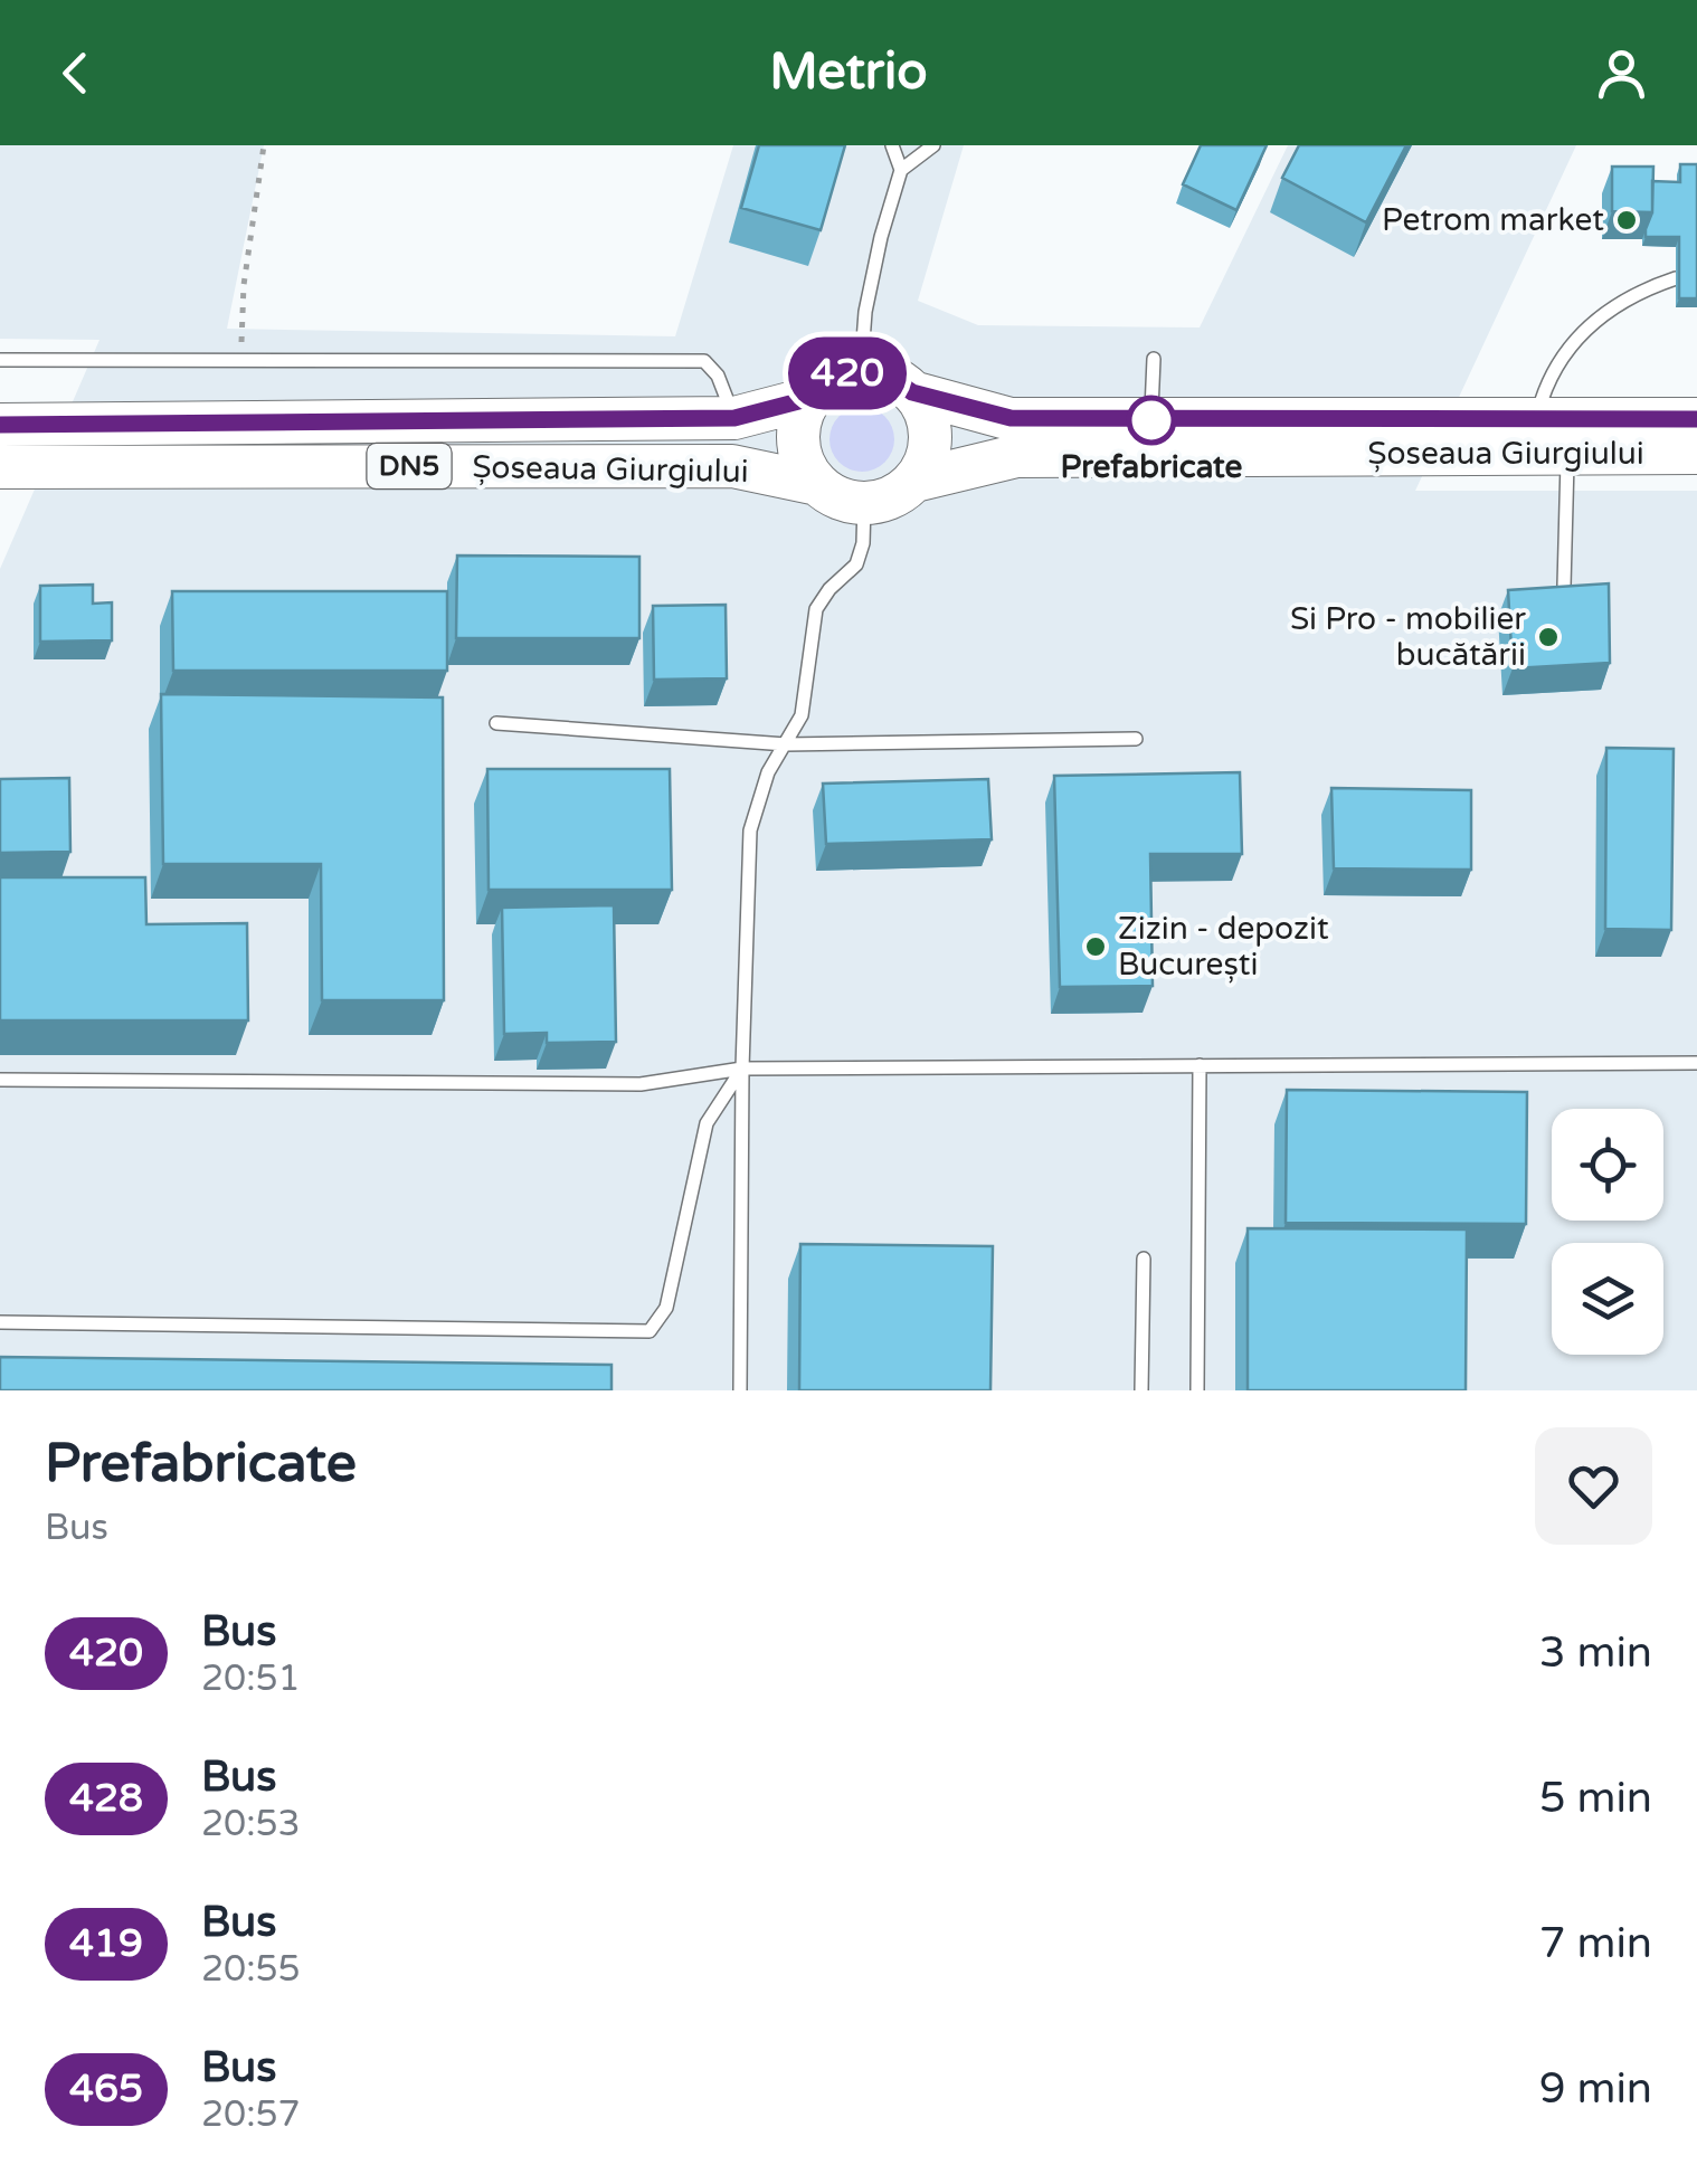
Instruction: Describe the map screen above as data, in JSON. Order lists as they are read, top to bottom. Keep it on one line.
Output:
{"streets":{"highway":["Șoseaua Giurgiului","DN5"]},"places":["Petrom market","Prefabricate","Si Pro - mobilier bucătării","Zizin - depozit București"],"lines":["bus line 420"],"page":{"header":"Metrio","on_map":"420","heading":["Prefabricate","Bus"],"list":[{"mark":"420","name":"Bus","note":"20:51","value":"3 min"},{"mark":"428","name":"Bus","note":"20:53","value":"5 min"},{"mark":"419","name":"Bus","note":"20:55","value":"7 min"},{"mark":"465","name":"Bus","note":"20:57","value":"9 min"}]}}
